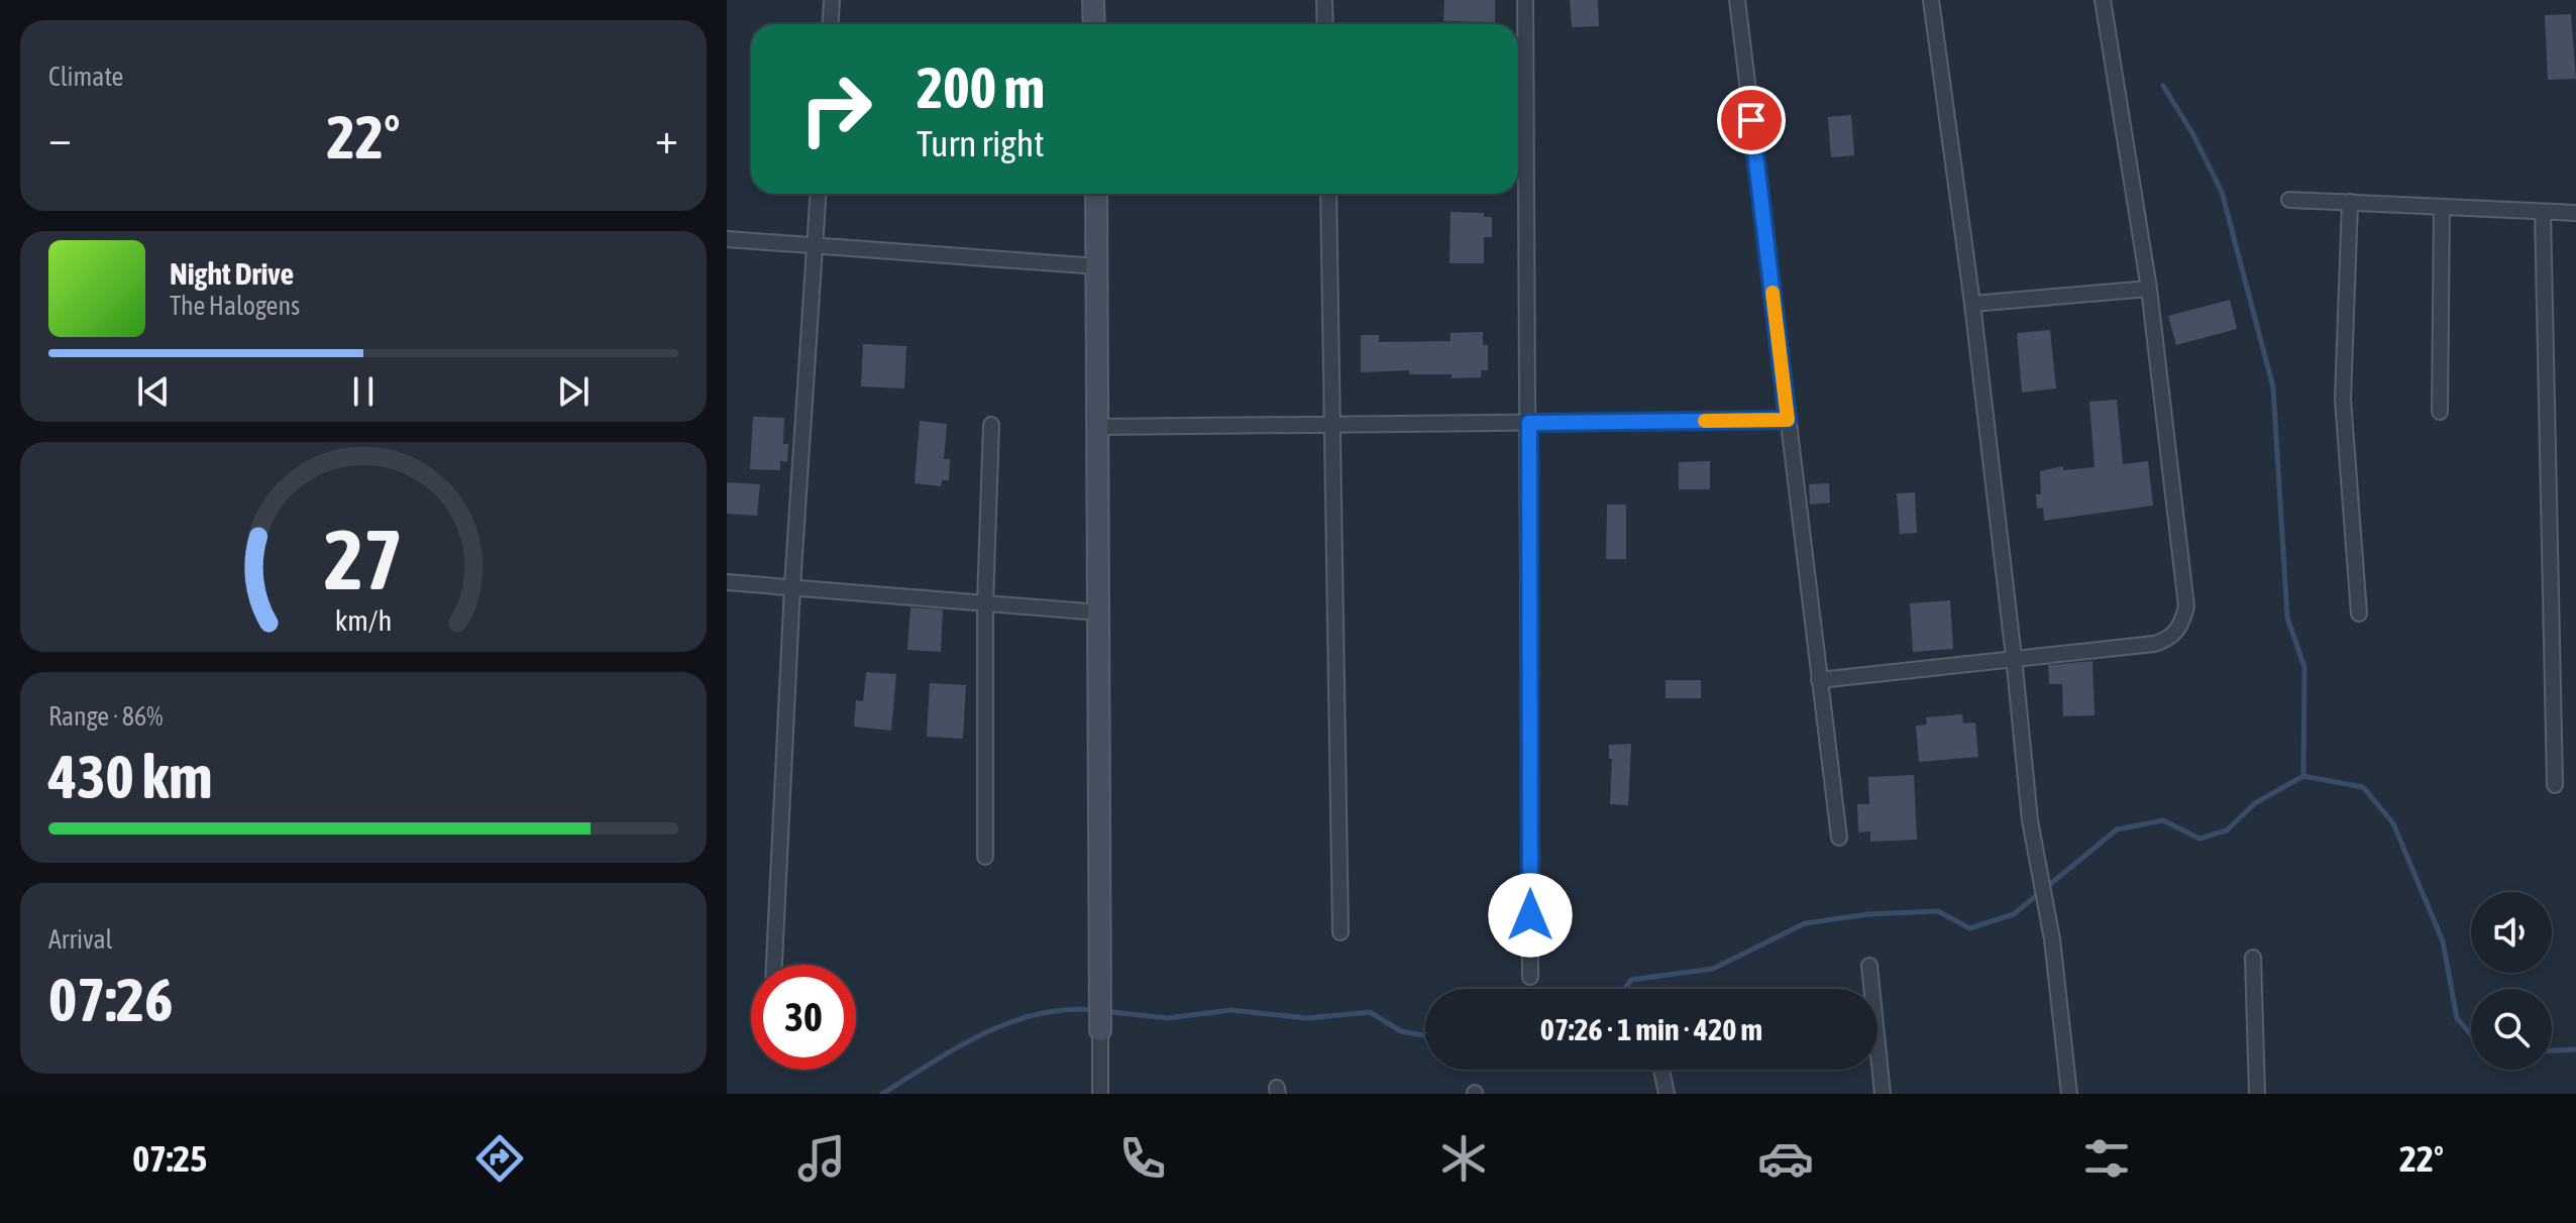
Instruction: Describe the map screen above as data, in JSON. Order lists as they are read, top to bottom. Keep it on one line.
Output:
{"page":{"tile":["Climate",["Range · 86%","430 km"],["Arrival","07:26"]],"turn":["200 m","Turn right"],"heat":["−","22°","+"],"song":["Night Drive","The Halogens"],"limit":"30","trip":"07:26 · 1 min · 420 m","tabs":["07:25","22°"],"gauge":["27","km/h"]}}
